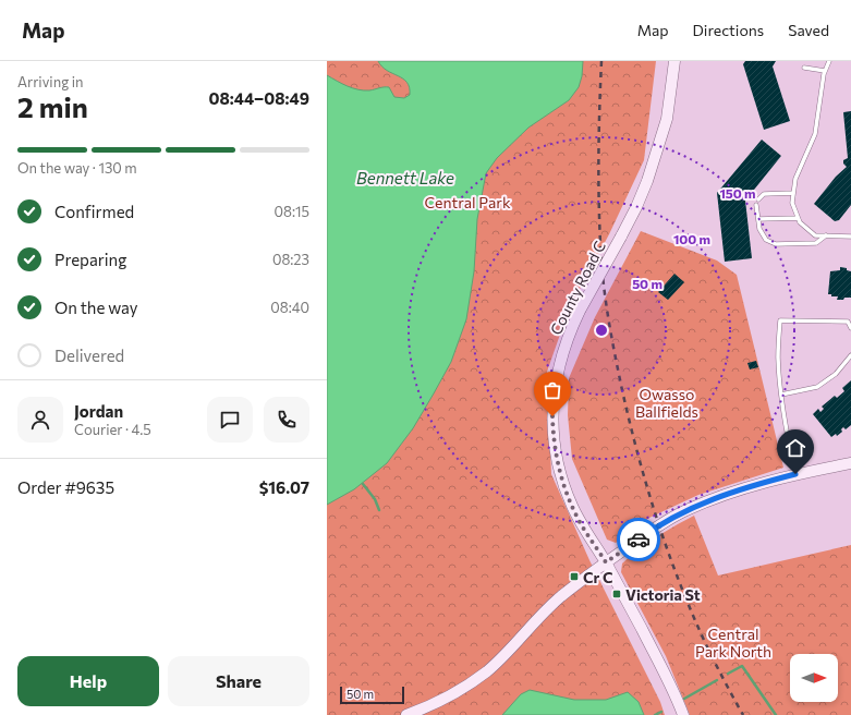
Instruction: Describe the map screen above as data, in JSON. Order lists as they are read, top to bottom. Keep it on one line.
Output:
{"streets":{"main road":["County Road C"]},"water":["Bennett Lake"],"parks":["Central Park","Owasso Ballfields","Central Park North"],"places":{"transit":["Cr C","Victoria St"]},"scale_bar":"50 m","north":"right","page":{"header":"Map","nav":["Map","Directions","Saved"],"heading":["2 min","Arriving in","08:44–08:49"],"panel":["Jordan","Courier · 4.5","Order #9635","$16.07"],"bar":"On the way · 130 m","list":[["Confirmed","08:15"],["Preparing","08:23"],["On the way","08:40"],"Delivered"],"buttons":["Help","Share"],"scale":"50 m"},"rings":["150 m","100 m","50 m"]}
